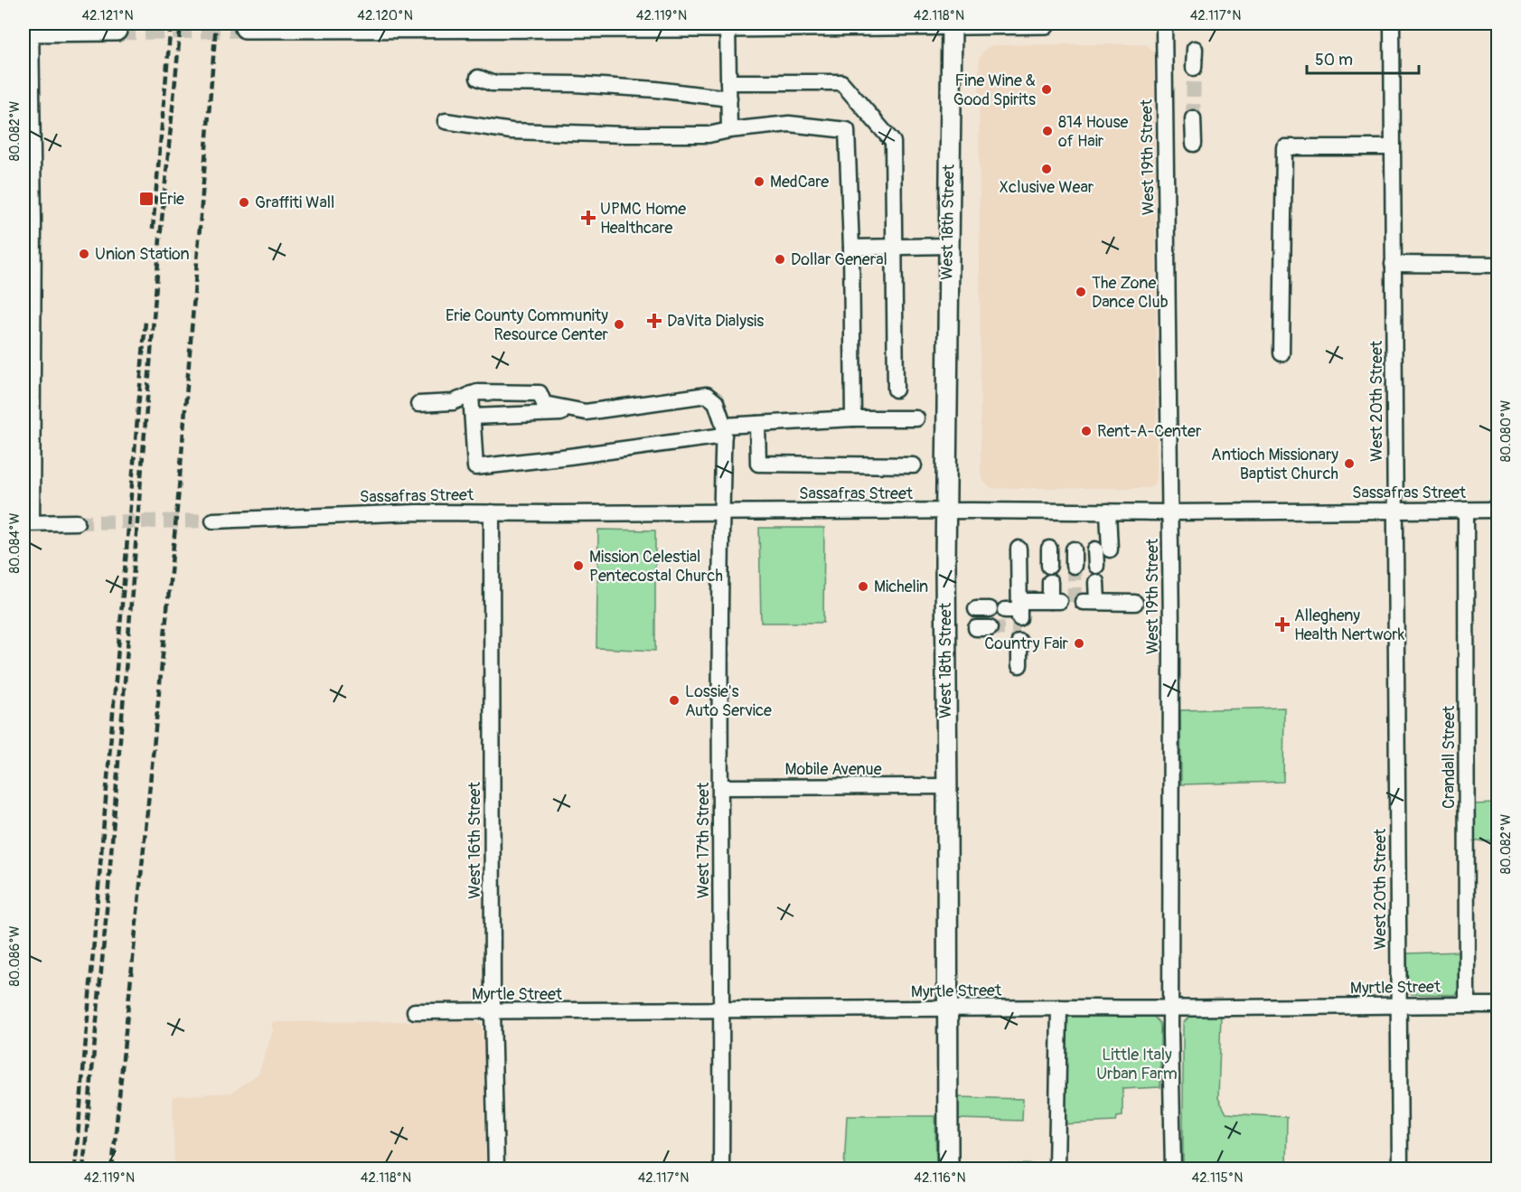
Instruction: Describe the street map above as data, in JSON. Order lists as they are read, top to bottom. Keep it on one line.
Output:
{"streets":{"main road":["West 18th Street"],"street":["West 19th Street","West 20th Street","Sassafras Street","Crandall Street","Mobile Avenue","West 16th Street","West 17th Street","Myrtle Street"]},"crossings":[["West 19th Street","Sassafras Street"],["West 19th Street","Myrtle Street"],["West 18th Street","Sassafras Street"],["West 18th Street","Mobile Avenue"],["West 18th Street","Myrtle Street"],["West 20th Street","Sassafras Street"],["West 20th Street","Myrtle Street"],["Sassafras Street","Crandall Street"],["Sassafras Street","West 16th Street"],["Sassafras Street","West 17th Street"],["Crandall Street","Myrtle Street"],["Mobile Avenue","West 17th Street"],["West 16th Street","Myrtle Street"],["West 17th Street","Myrtle Street"]],"parks":["Little Italy Urban Farm"],"places":{"other":["Fine Wine & Good Spirits","814 House of Hair","Xclusive Wear","MedCare","Graffiti Wall","Union Station","Dollar General","The Zone Dance Club","Erie County Community Resource Center","Rent-A-Center","Antioch Missionary Baptist Church","Mission Celestial Pentecostal Church","Michelin","Country Fair","Lossie's Auto Service"],"transit":["Erie"],"health":["UPMC Home Healthcare","DaVita Dialysis","Allegheny Health Nertwork"]},"scale_bar":"50 m","coordinates":["42.121°N","42.120°N","42.119°N","42.118°N","42.117°N","80.082°W","80.080°W","80.084°W","80.086°W","42.116°N","42.115°N"]}
